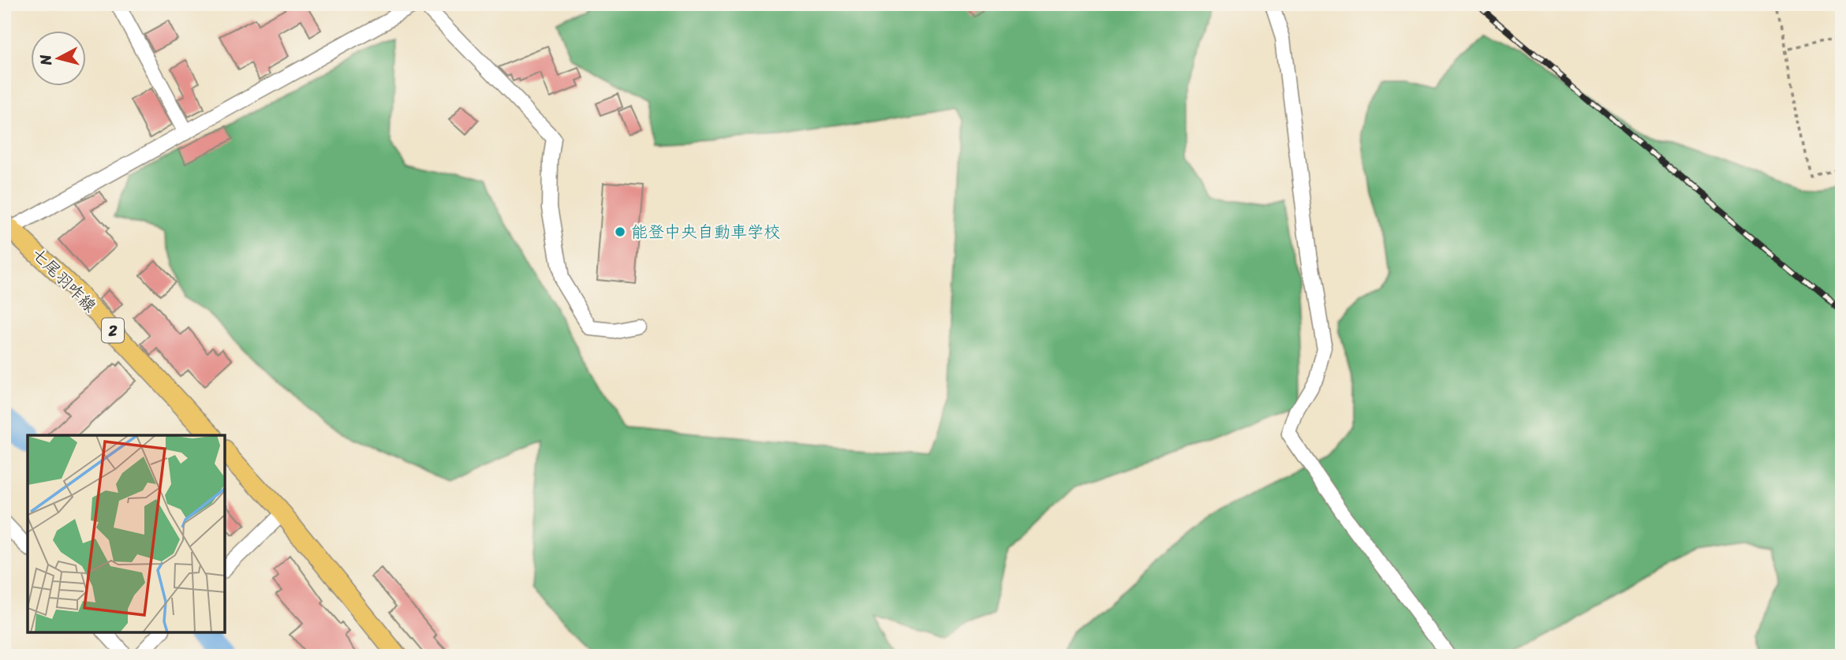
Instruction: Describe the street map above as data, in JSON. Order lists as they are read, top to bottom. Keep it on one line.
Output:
{"streets":{"main road":["七尾羽咋線","2"]},"places":["能登中央自動車学校"],"north":"left"}
